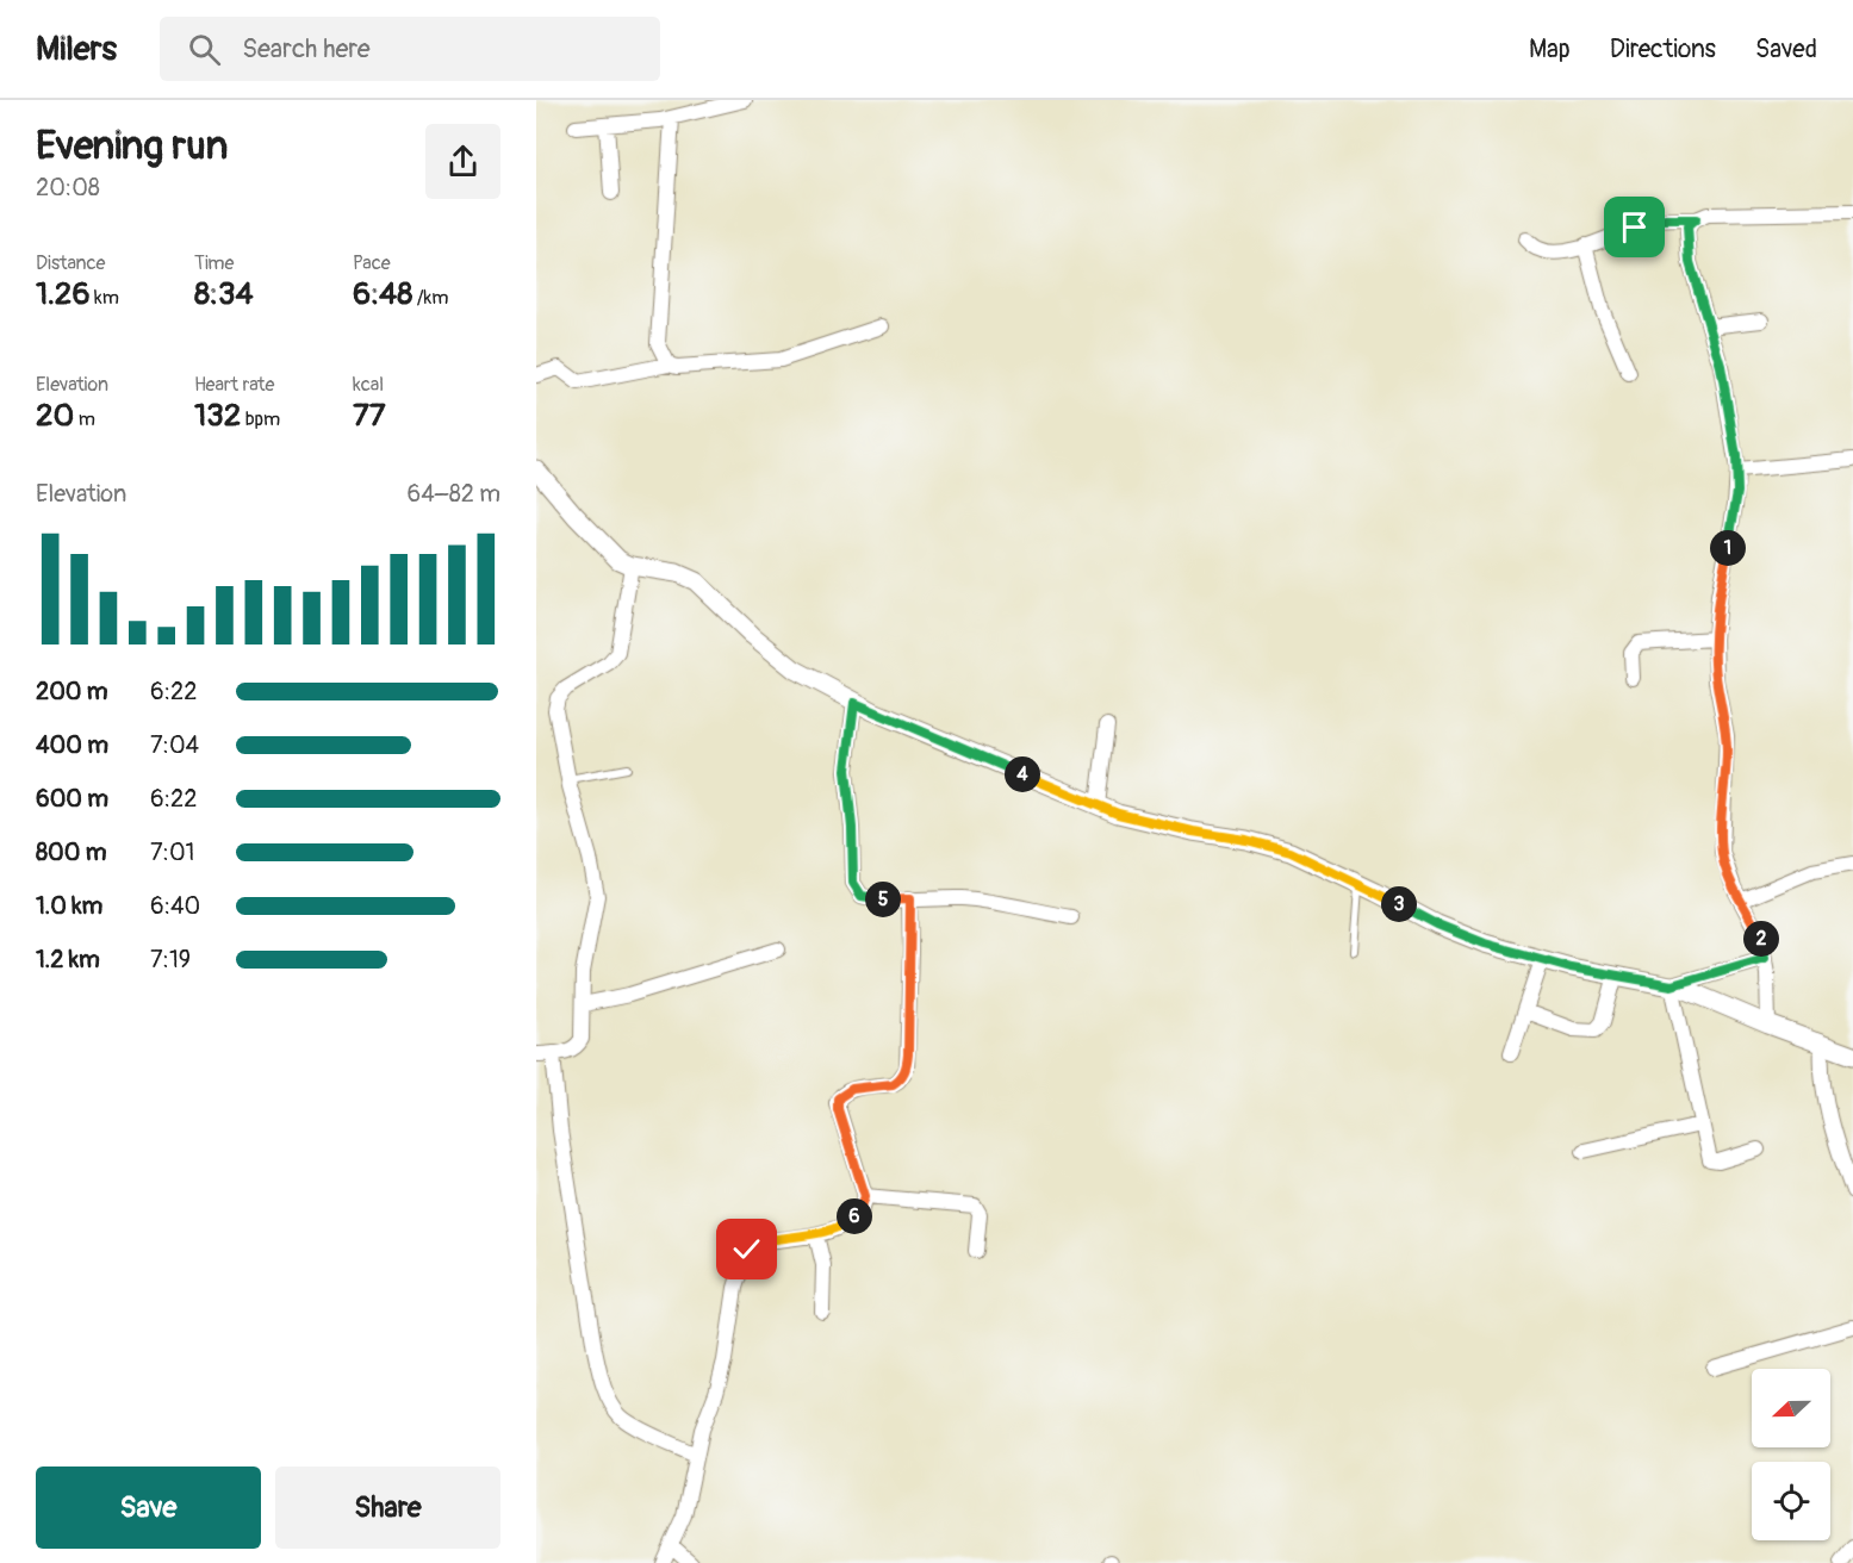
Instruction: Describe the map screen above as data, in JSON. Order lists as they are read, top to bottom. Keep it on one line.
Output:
{"north":"left","page":{"header":"Milers","search":"Search here","nav":["Map","Directions","Saved"],"heading":["Evening run","20:08"],"stats":[["Distance","1.26 km"],["Time","8:34"],["Pace","6:48 /km"],["Elevation","20 m"],["Heart rate","132 bpm"],["kcal","77"]],"chart":["Elevation","64–82 m"],"pins":["1","4","5","3","2","6"],"list":[{"name":"200 m","note":"6:22"},{"name":"400 m","note":"7:04"},{"name":"600 m","note":"6:22"},{"name":"800 m","note":"7:01"},{"name":"1.0 km","note":"6:40"},{"name":"1.2 km","note":"7:19"}],"buttons":["Save","Share"]}}
